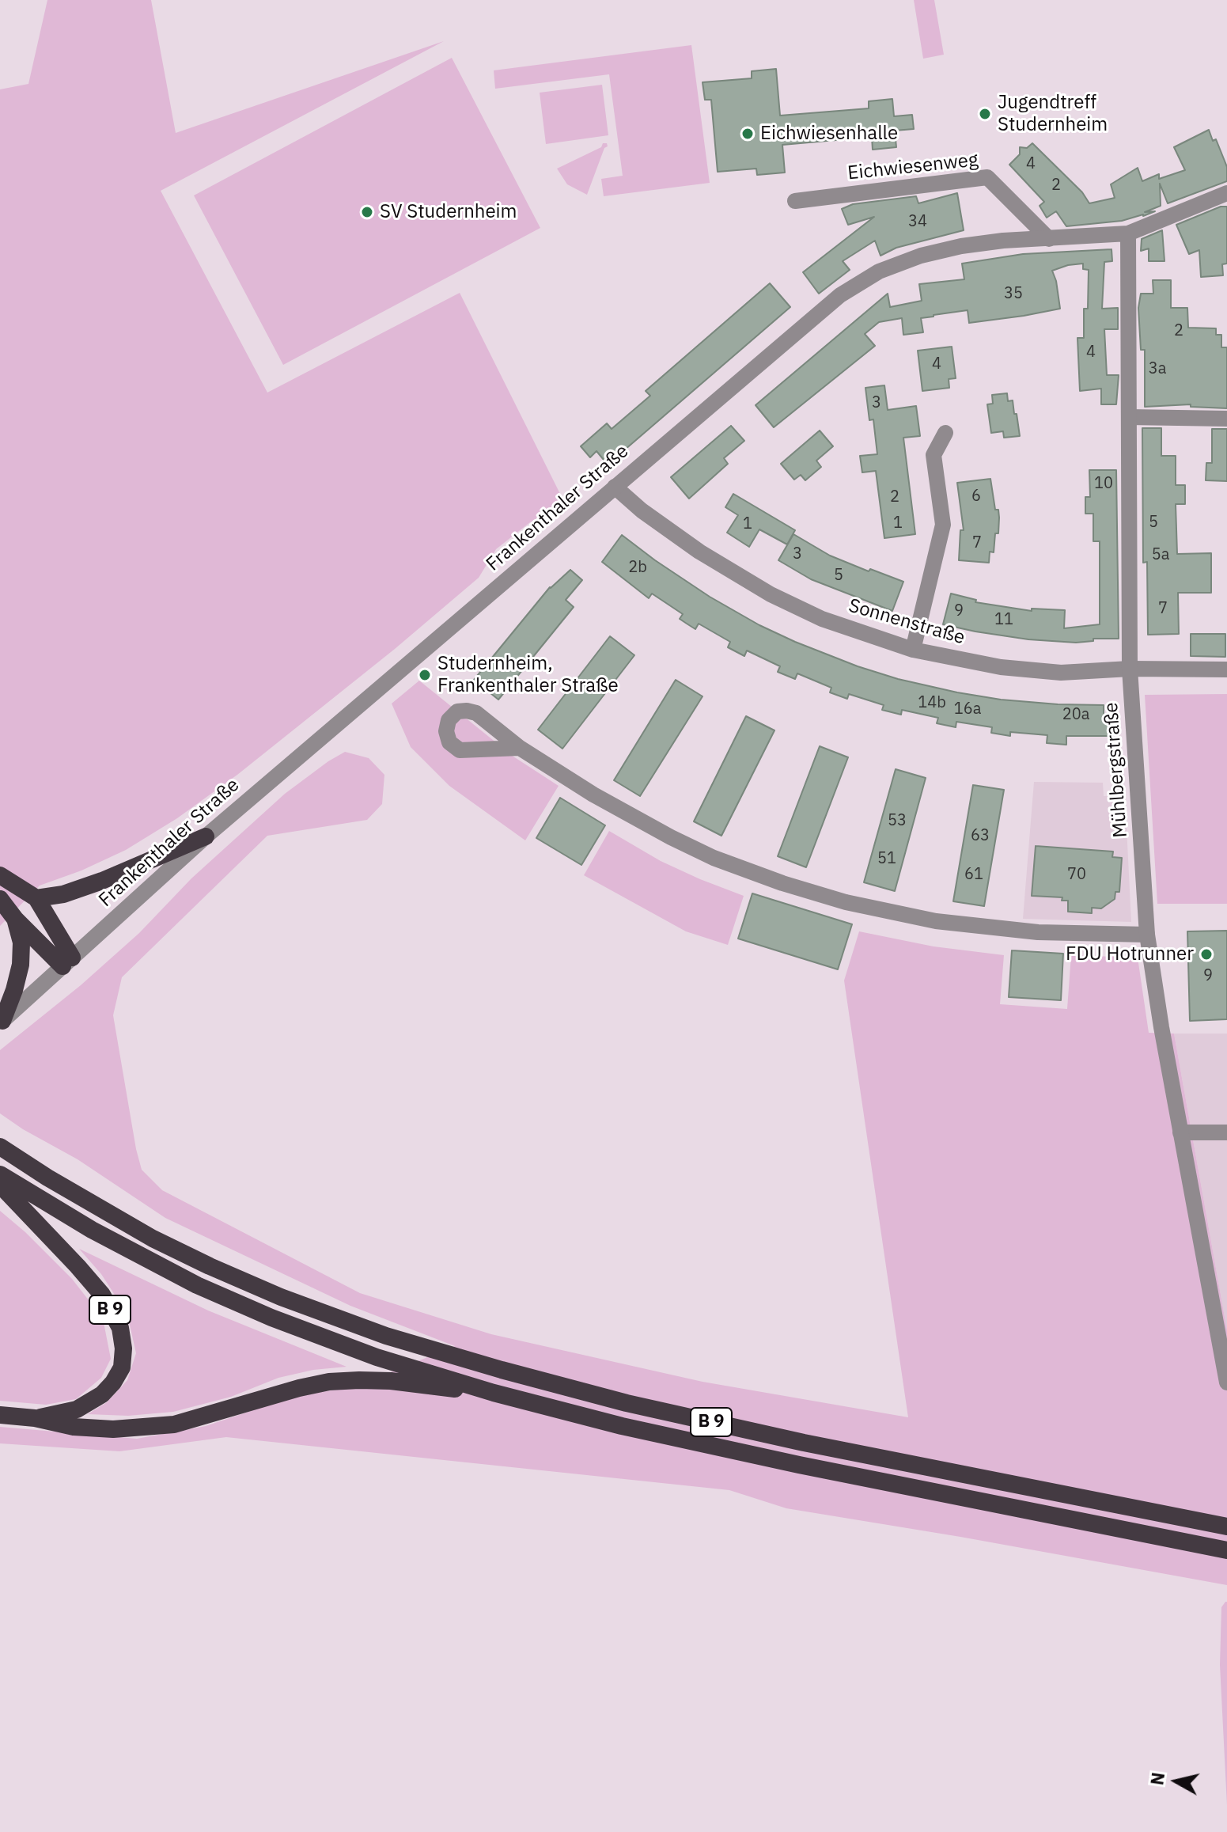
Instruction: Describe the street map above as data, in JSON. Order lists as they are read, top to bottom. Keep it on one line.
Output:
{"streets":{"highway":["B 9"],"street":["Eichwiesenweg","Frankenthaler Straße","Sonnenstraße","Mühlbergstraße"]},"crossings":[["Eichwiesenweg","Frankenthaler Straße"],["Frankenthaler Straße","Sonnenstraße"],["Frankenthaler Straße","Mühlbergstraße"],["Sonnenstraße","Mühlbergstraße"]],"places":["Jugendtreff Studernheim","Eichwiesenhalle","SV Studernheim","Studernheim, Frankenthaler Straße","FDU Hotrunner"],"house_numbers":["4","2","34","35","2","4","4","3a","3","10","6","2","5","1","1","7","3","5a","2b","5","7","9","11","14b","16a","20a","53","63","51","61","70","9"],"north":"left"}
